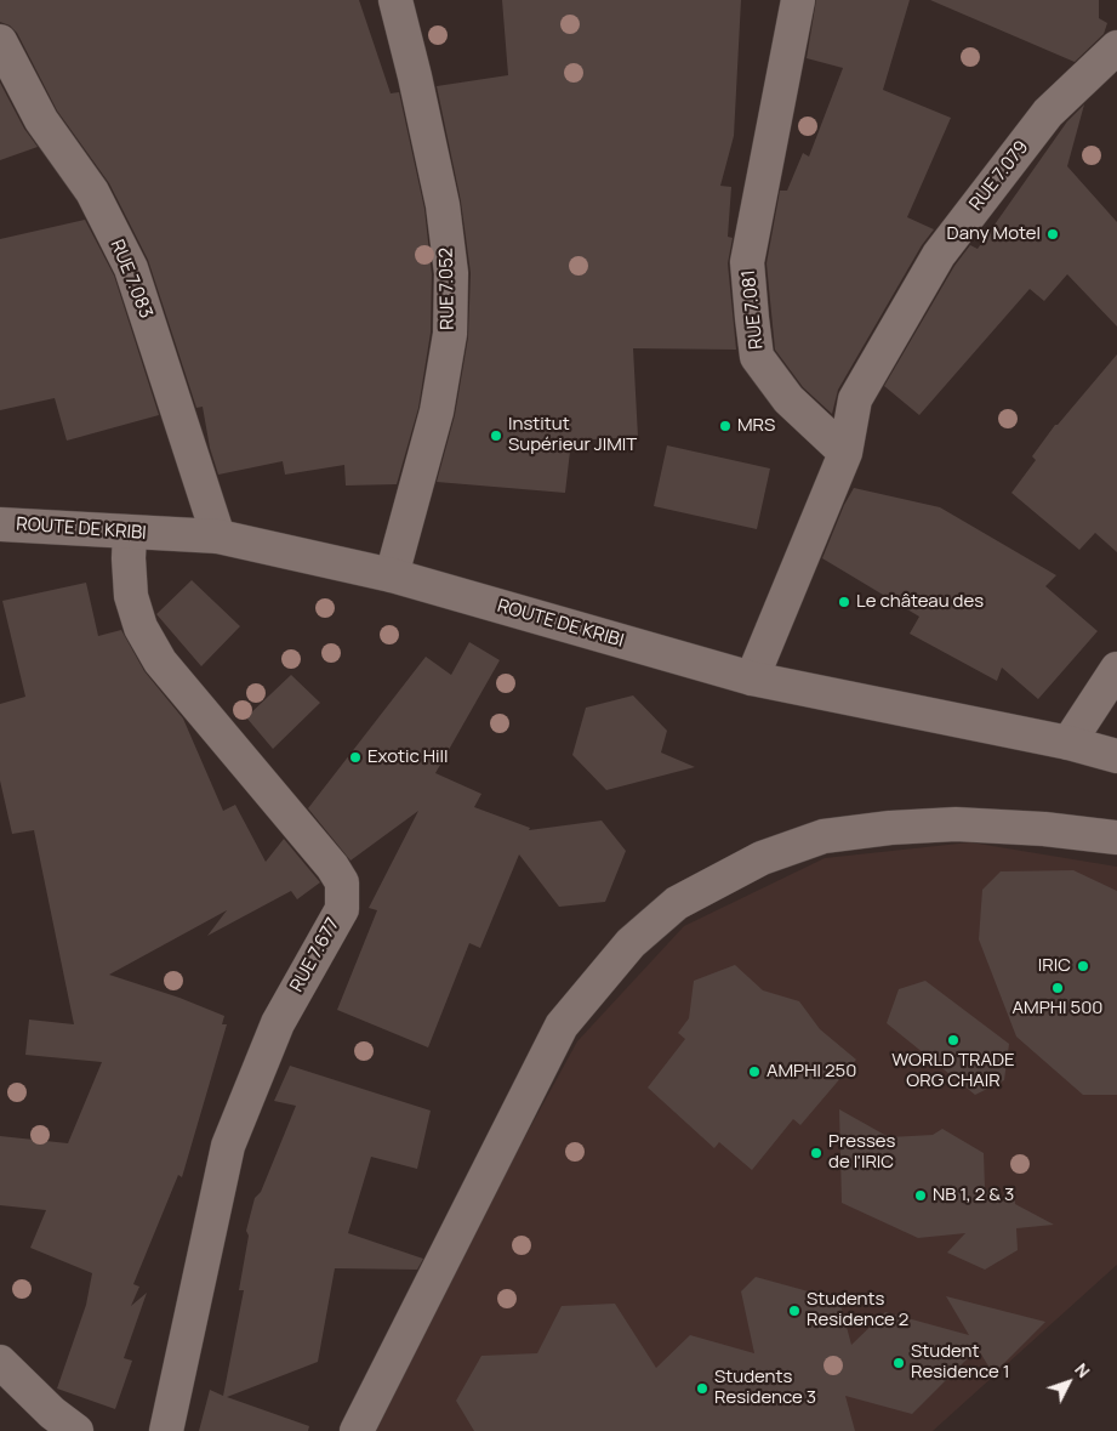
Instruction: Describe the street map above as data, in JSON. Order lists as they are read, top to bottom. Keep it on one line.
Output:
{"streets":{"street":["RUE 7.079","RUE 7.083","RUE 7.052","RUE 7.081","ROUTE DE KRIBI","RUE 7.677"]},"crossings":[["RUE 7.079","RUE 7.081"],["RUE 7.083","ROUTE DE KRIBI"],["RUE 7.052","ROUTE DE KRIBI"],["ROUTE DE KRIBI","RUE 7.677"]],"places":["Dany Motel","MRS","Institut Supérieur JIMIT","Le château des","Exotic Hill","IRIC","AMPHI 500","WORLD TRADE ORG CHAIR","AMPHI 250","Presses de l'IRIC","NB 1, 2 & 3","Students Residence 2","Student Residence 1","Students Residence 3"],"north":"top right"}
